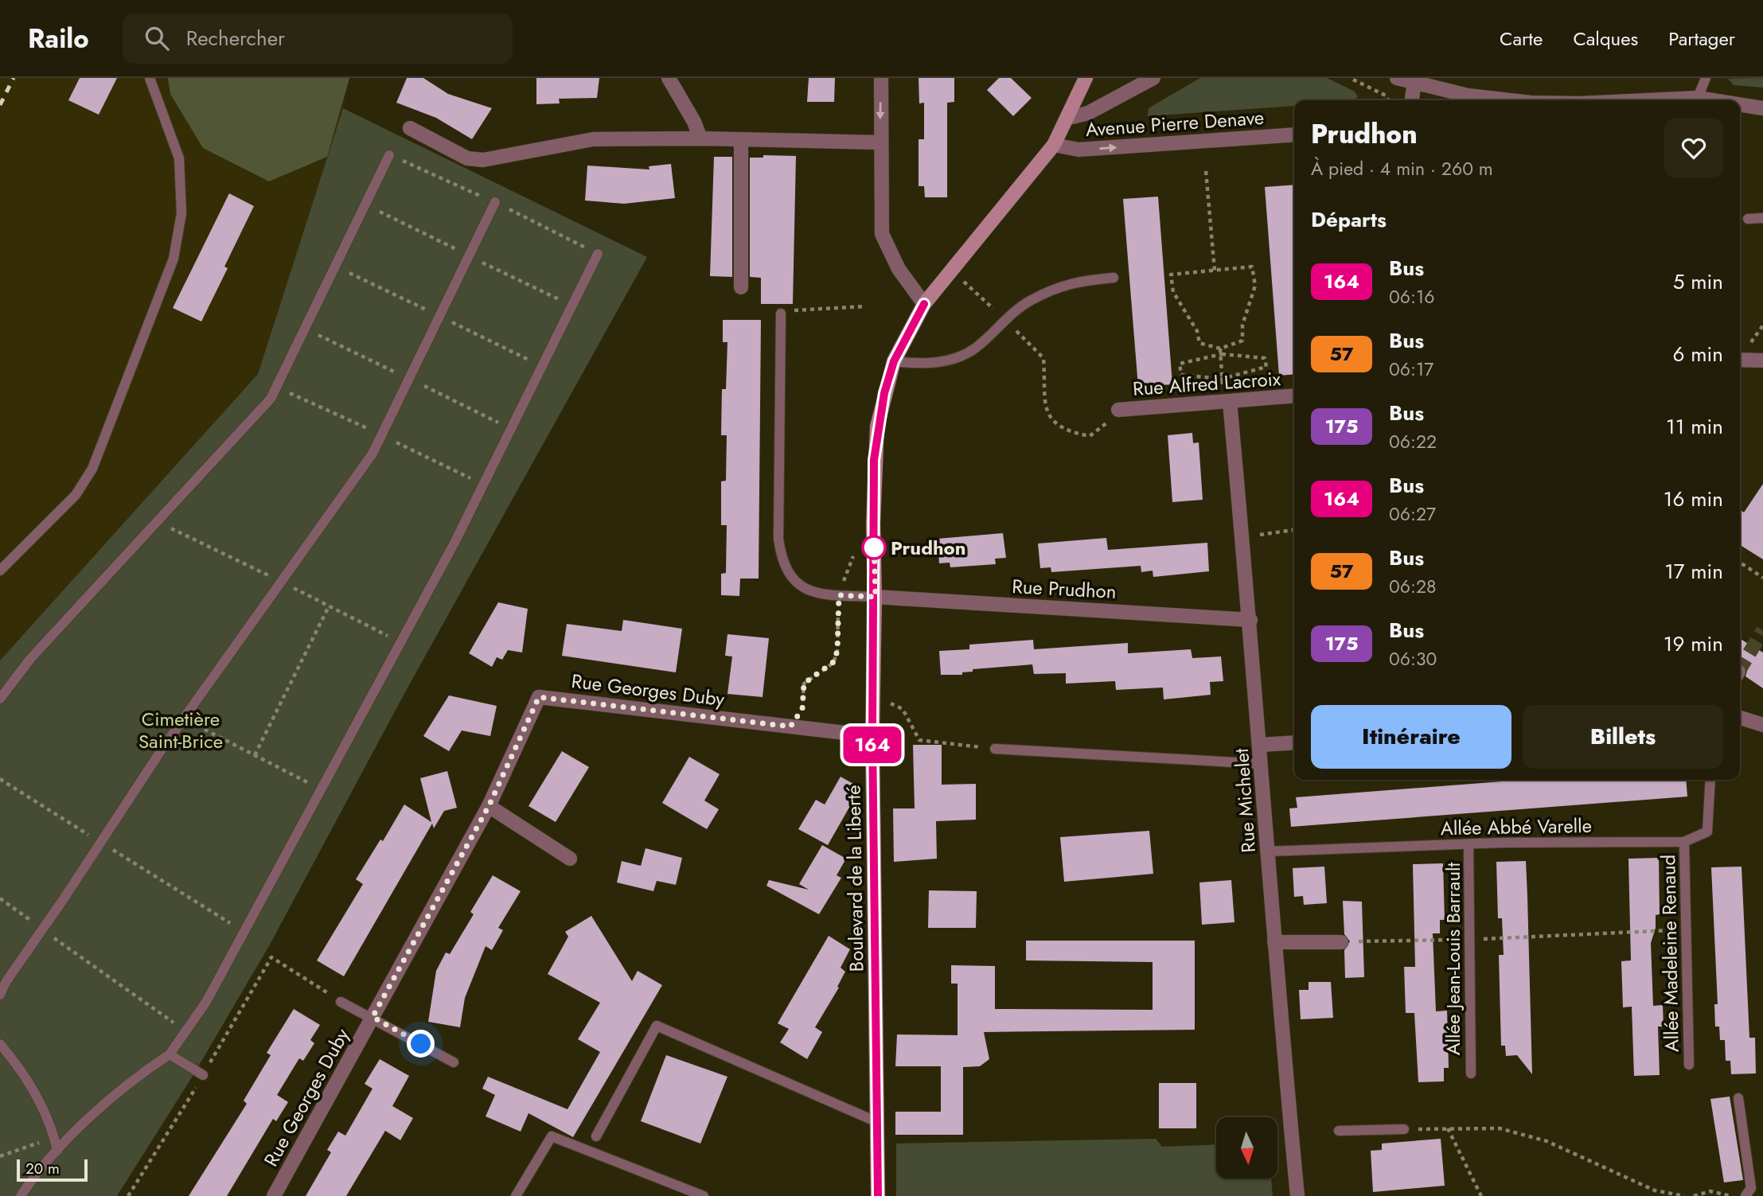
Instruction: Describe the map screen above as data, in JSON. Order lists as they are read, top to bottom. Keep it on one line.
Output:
{"streets":{"main road":["Boulevard de la Liberté"],"street":["Avenue Pierre Denave","Rue Alfred Lacroix","Rue Prudhon","Rue Georges Duby","Rue Michelet"],"lane":["Allée Abbé Varelle","Allée Madeleine Renaud","Allée Jean-Louis Barrault"]},"crossings":[["Avenue Pierre Denave","Boulevard de la Liberté"],["Rue Alfred Lacroix","Rue Michelet"],["Rue Prudhon","Rue Michelet"],["Rue Prudhon","Boulevard de la Liberté"],["Rue Georges Duby","Boulevard de la Liberté"],["Rue Michelet","Allée Abbé Varelle"],["Allée Abbé Varelle","Allée Madeleine Renaud"],["Allée Abbé Varelle","Allée Jean-Louis Barrault"]],"parks":["Cimetière Saint-Brice"],"places":["Prudhon"],"lines":["bus line 164"],"scale_bar":"20 m","north":"bottom","page":{"header":"Railo","search":"Rechercher","nav":["Carte","Calques","Partager"],"on_map":"164","heading":[["Prudhon","À pied · 4 min · 260 m"],"Départs"],"list":[{"mark":"164","name":"Bus","note":"06:16","value":"5 min"},{"mark":"57","name":"Bus","note":"06:17","value":"6 min"},{"mark":"175","name":"Bus","note":"06:22","value":"11 min"},{"mark":"164","name":"Bus","note":"06:27","value":"16 min"},{"mark":"57","name":"Bus","note":"06:28","value":"17 min"},{"mark":"175","name":"Bus","note":"06:30","value":"19 min"}],"buttons":["Itinéraire","Billets"],"scale":"20 m"}}
